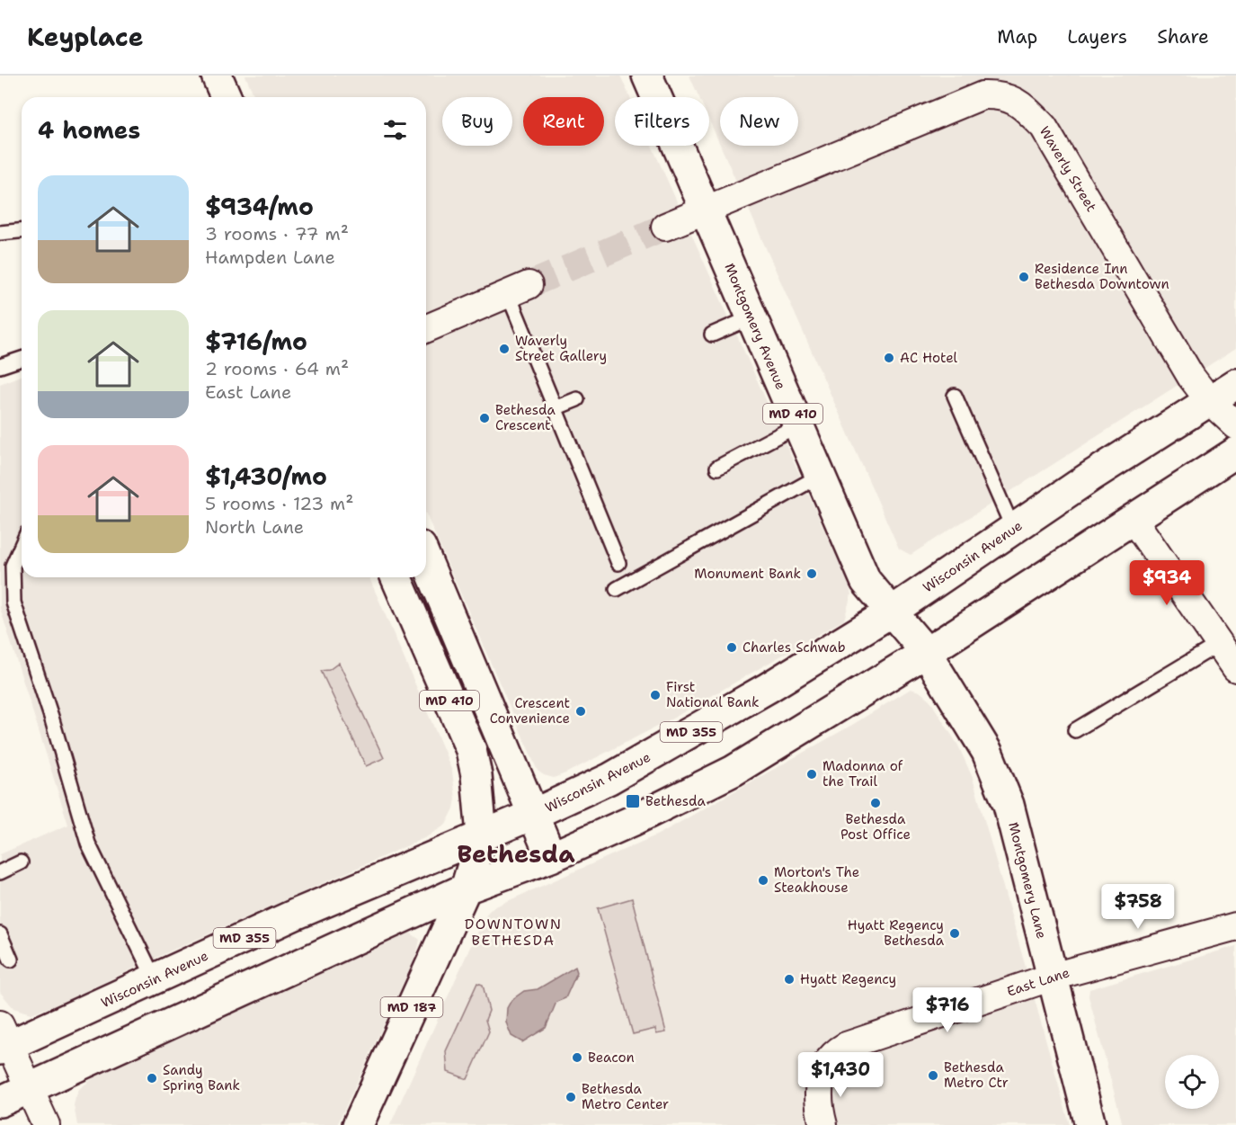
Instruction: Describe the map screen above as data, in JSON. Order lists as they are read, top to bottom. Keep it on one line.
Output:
{"streets":{"main road":["Montgomery Avenue","MD 410","Wisconsin Avenue","MD 355","Montgomery Lane","MD 187"],"street":["Waverly Street","East Lane"]},"crossings":[["Waverly Street","Montgomery Avenue"],["Waverly Street","Wisconsin Avenue"],["Montgomery Avenue","Wisconsin Avenue"],["Montgomery Avenue","Montgomery Lane"],["MD 410","Wisconsin Avenue"],["MD 410","MD 187"],["Wisconsin Avenue","MD 187"],["Montgomery Lane","East Lane"]],"districts":["Bethesda","DOWNTOWN BETHESDA"],"places":{"other":["Residence Inn Bethesda Downtown","Waverly Street Gallery","AC Hotel","Bethesda Crescent","Monument Bank","Charles Schwab","First National Bank","Crescent Convenience","Madonna of the Trail","Bethesda Post Office","Morton's The Steakhouse","Hyatt Regency Bethesda","Hyatt Regency","Beacon","Bethesda Metro Ctr","Sandy Spring Bank","Bethesda Metro Center"],"transit":["Bethesda"]},"page":{"header":"Keyplace","nav":["Map","Layers","Share"],"chip":["Buy","Rent","Filters","New"],"heading":"4 homes","list":[{"name":"$934/mo","note":"3 rooms · 77 m² · Hampden Lane"},{"name":"$716/mo","note":"2 rooms · 64 m² · East Lane"},{"name":"$1,430/mo","note":"5 rooms · 123 m² · North Lane"}],"price":["$934","$758","$716","$1,430"]}}
